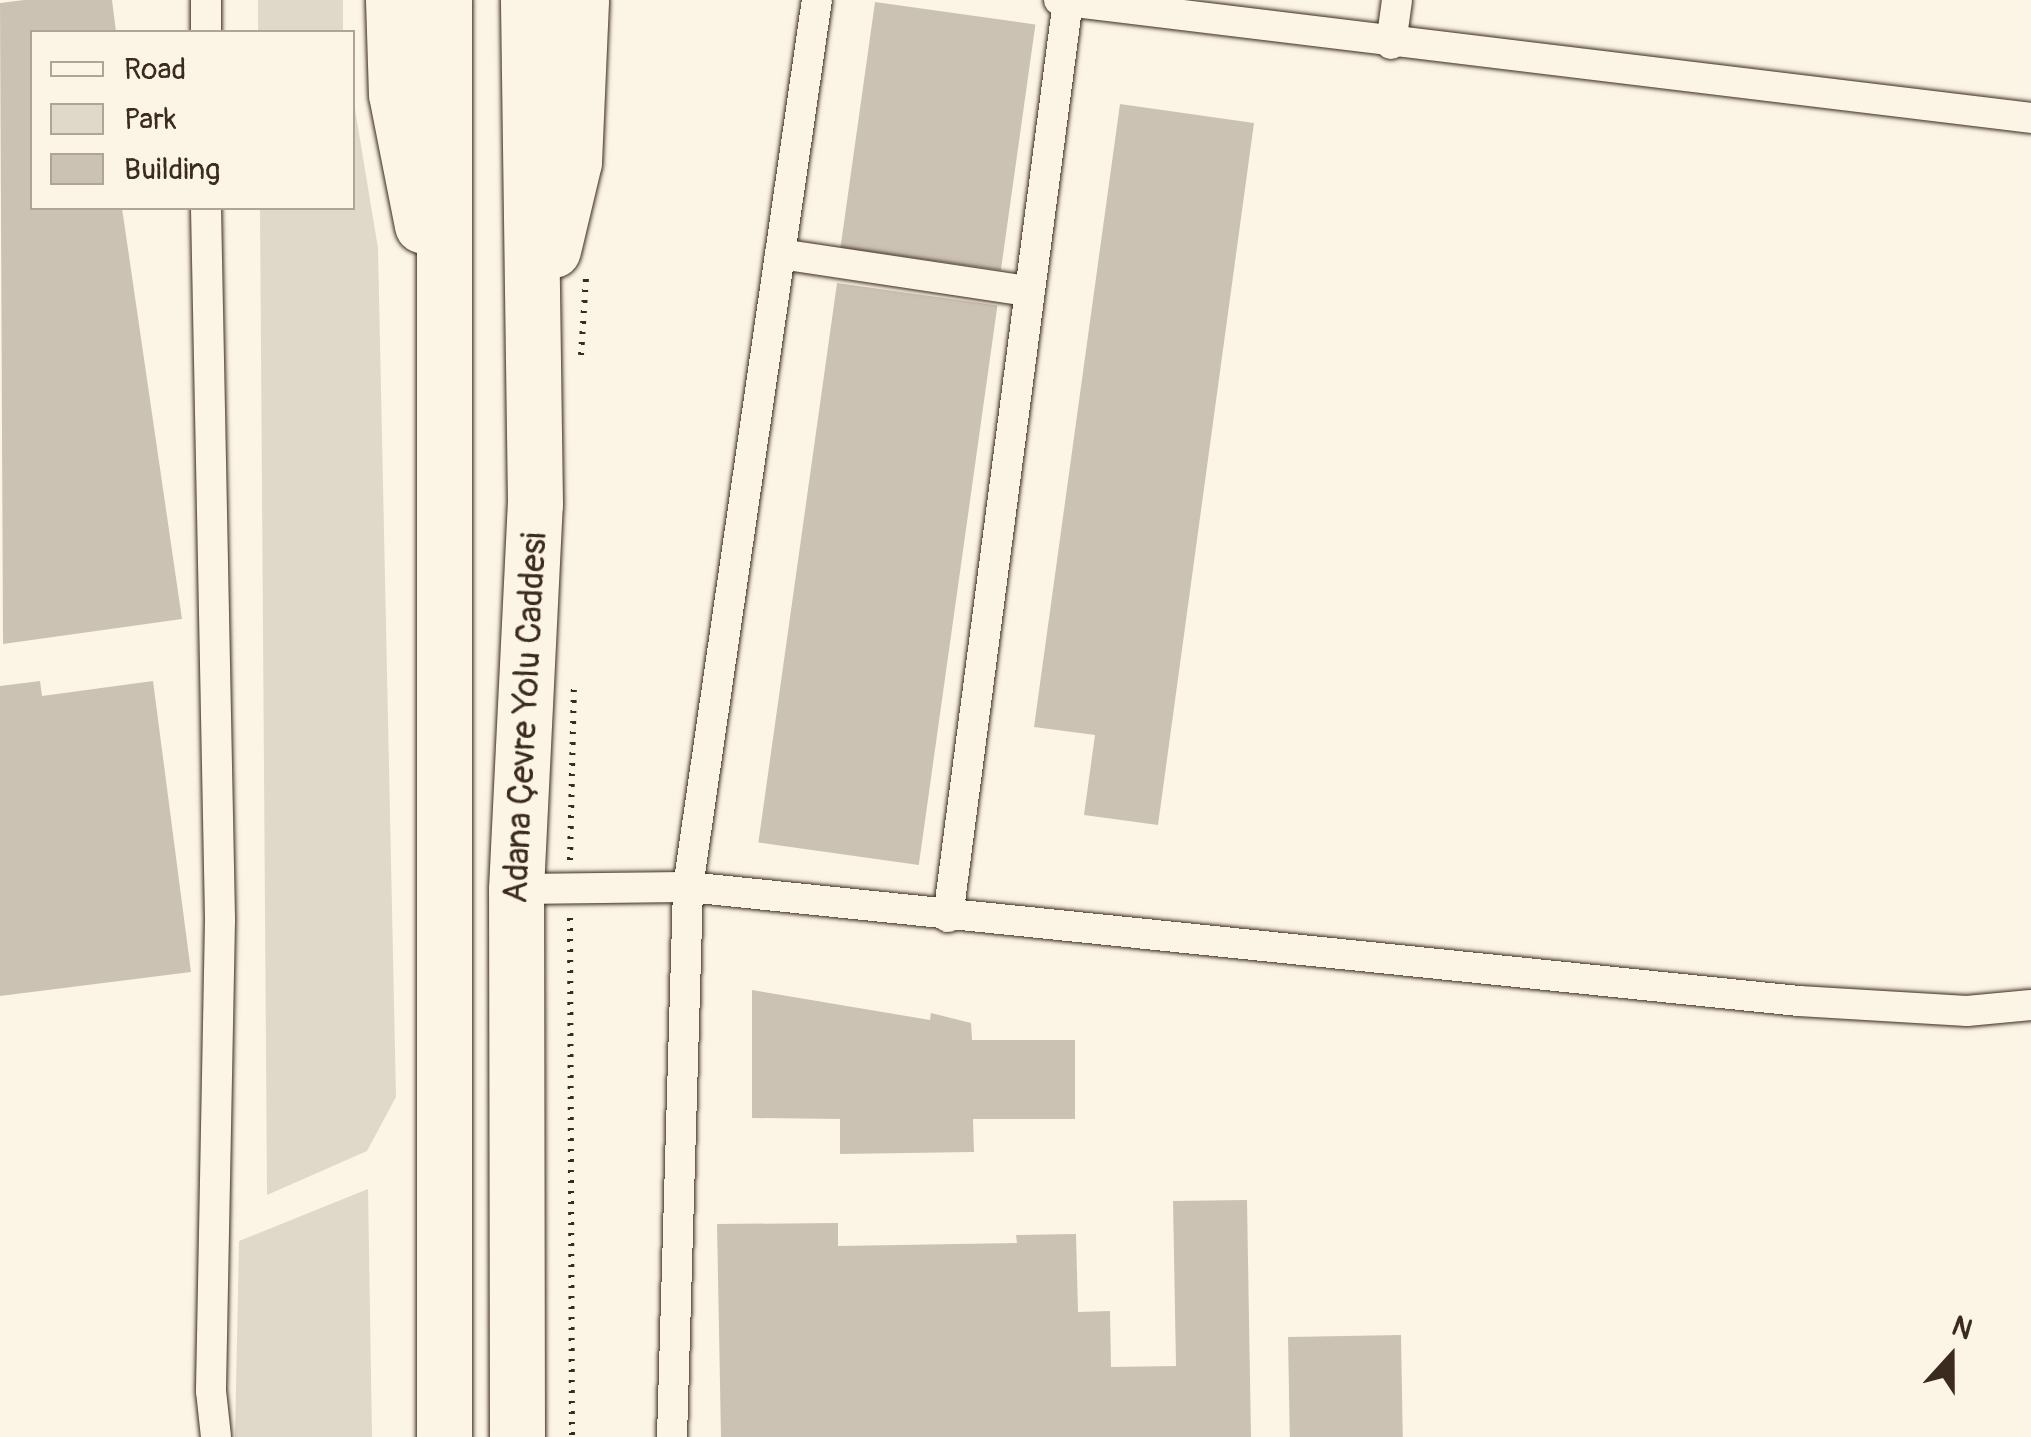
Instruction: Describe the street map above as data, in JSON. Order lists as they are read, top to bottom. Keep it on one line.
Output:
{"streets":{"highway":["Adana Çevre Yolu Caddesi"]},"legend":["Road","Park","Building"],"north":"top"}
